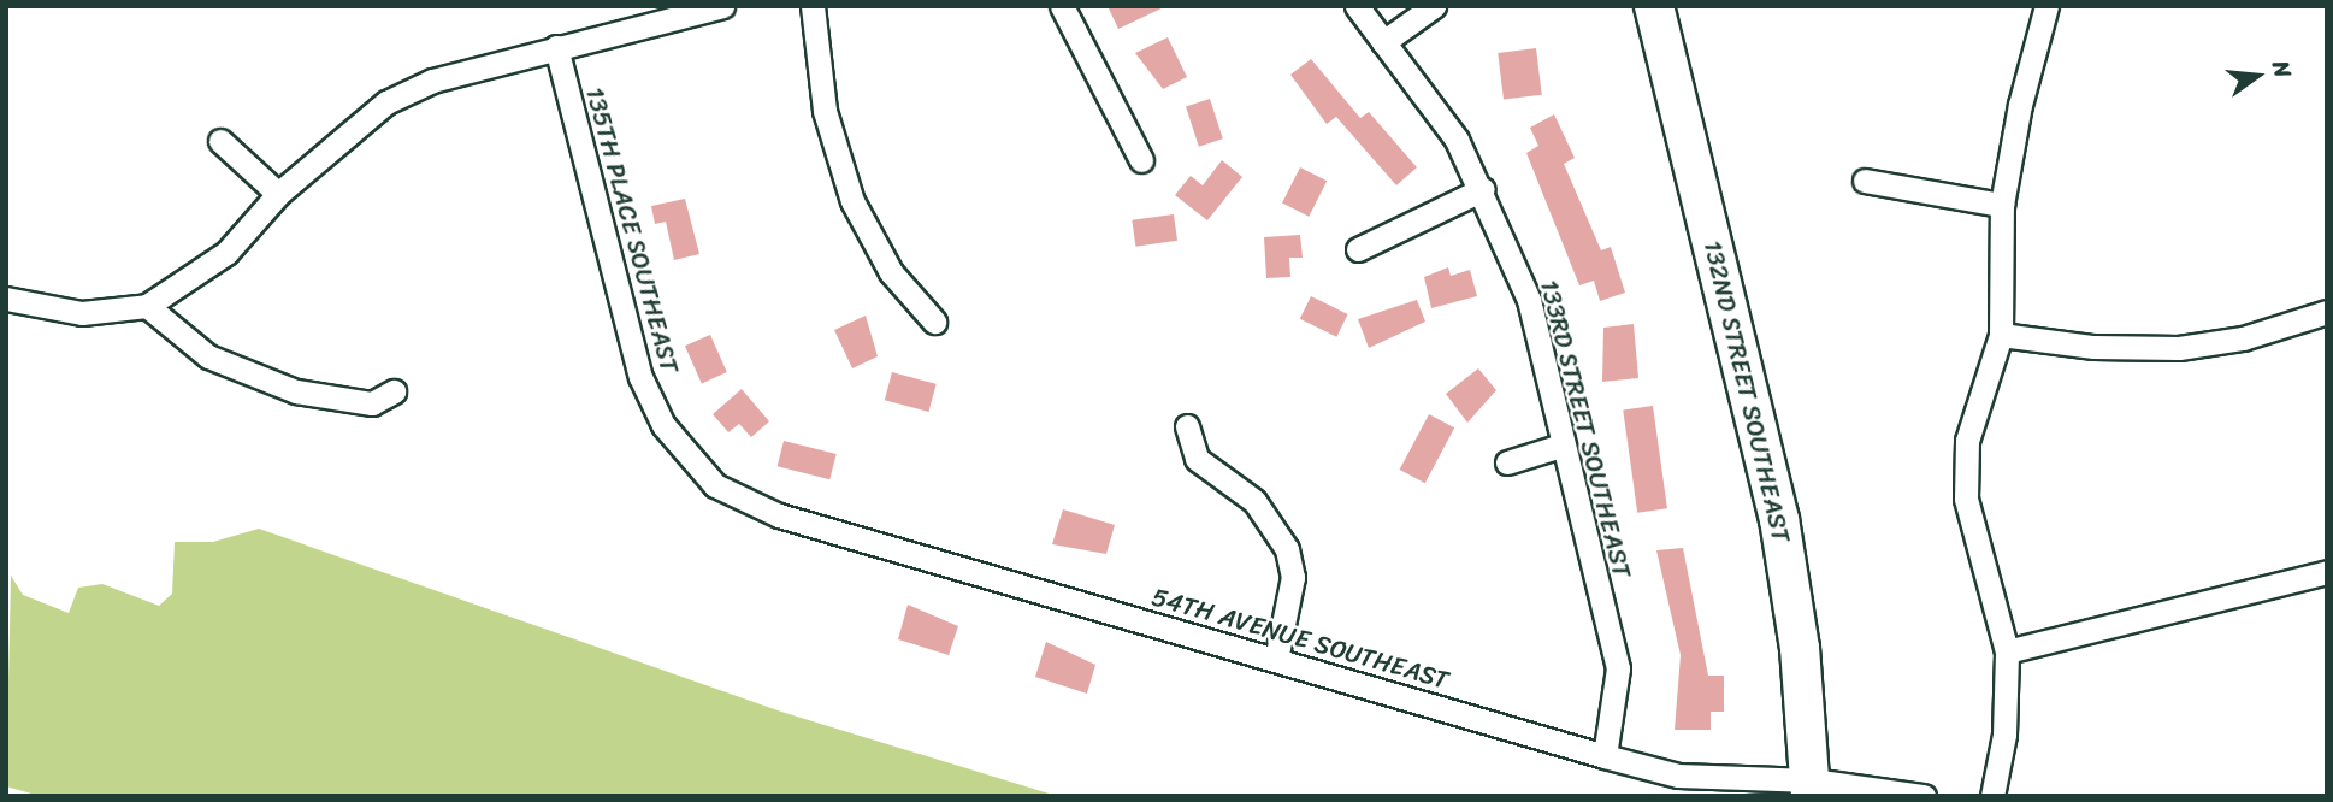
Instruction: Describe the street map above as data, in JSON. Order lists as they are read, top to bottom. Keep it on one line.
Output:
{"streets":{"main road":["132ND STREET SOUTHEAST"],"street":["135TH PLACE SOUTHEAST","133RD STREET SOUTHEAST","54TH AVENUE SOUTHEAST"]},"crossings":[["135TH PLACE SOUTHEAST","54TH AVENUE SOUTHEAST"],["132ND STREET SOUTHEAST","54TH AVENUE SOUTHEAST"],["133RD STREET SOUTHEAST","54TH AVENUE SOUTHEAST"]],"north":"right"}
